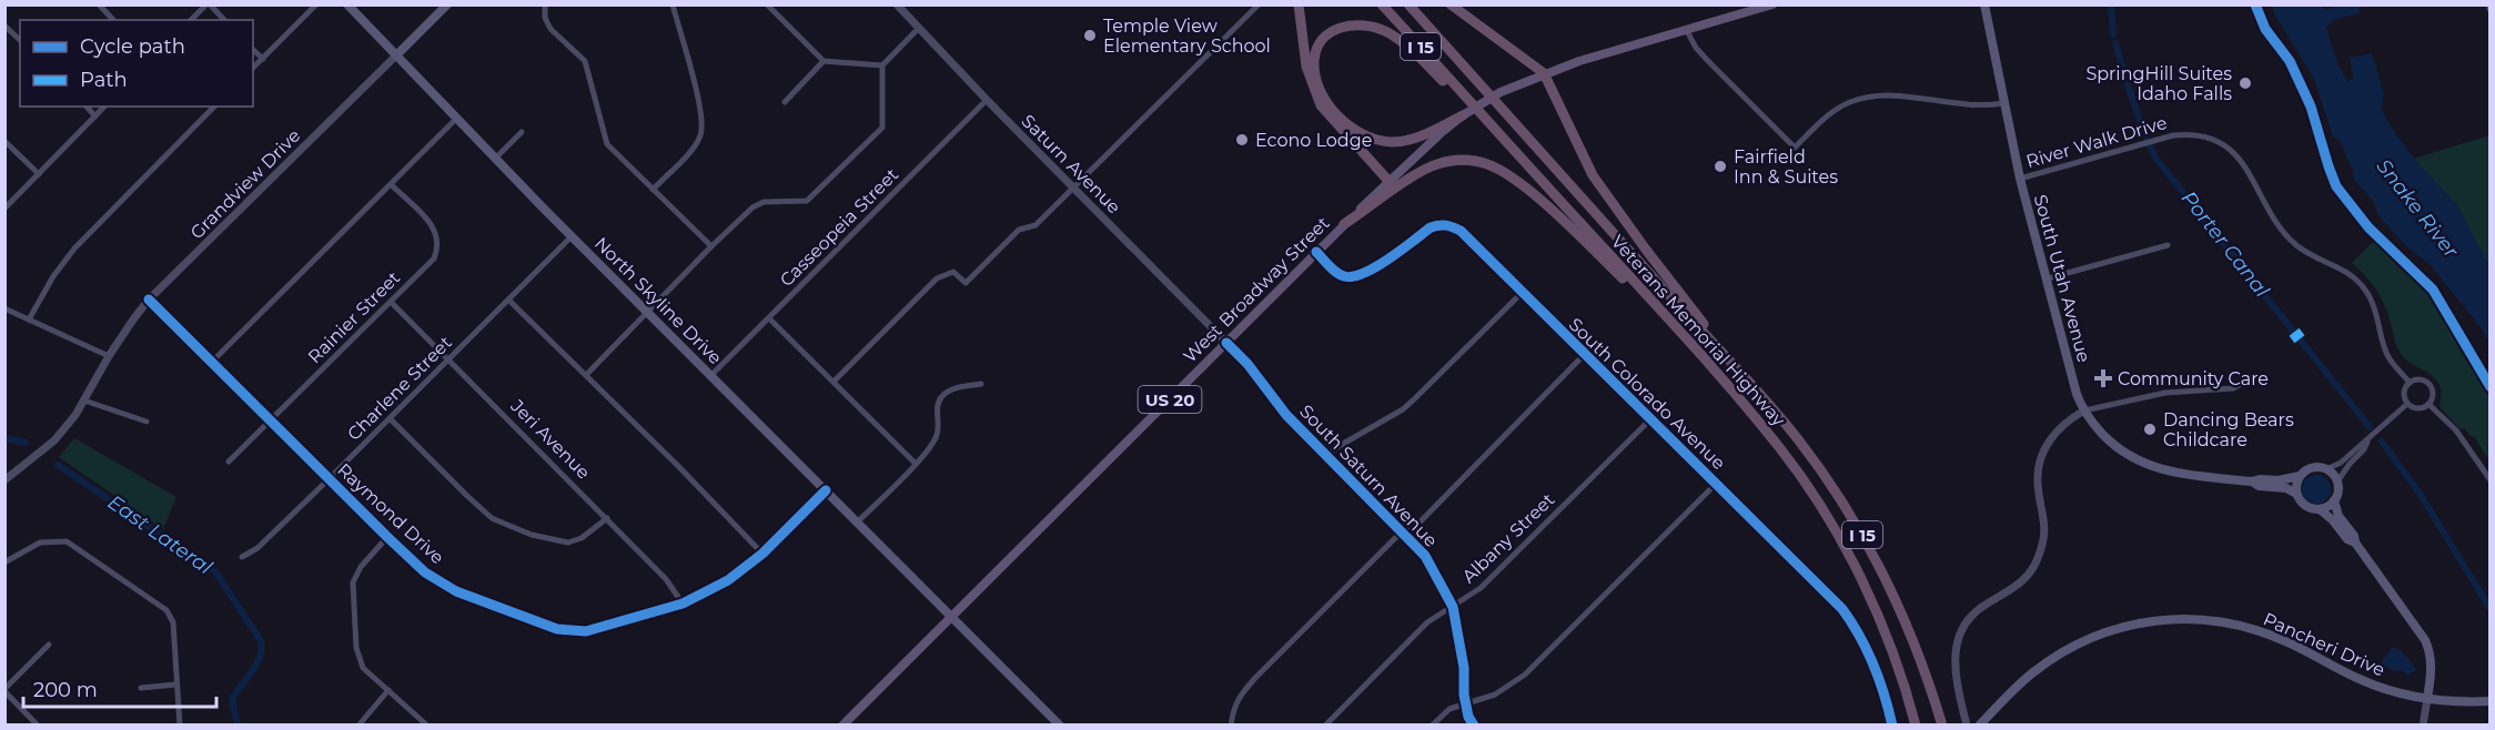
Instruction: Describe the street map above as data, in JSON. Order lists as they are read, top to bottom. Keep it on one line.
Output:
{"streets":{"highway":["I 15","Veterans Memorial Highway"],"main road":["Grandview Drive","South Utah Avenue","West Broadway Street","North Skyline Drive","US 20","Pancheri Drive"],"street":["River Walk Drive","Saturn Avenue","Casseopeia Street","Rainier Street","Charlene Street","South Colorado Avenue","Jeri Avenue","South Saturn Avenue","Raymond Drive","Albany Street"]},"crossings":[["I 15","Veterans Memorial Highway"],["River Walk Drive","South Utah Avenue"],["Saturn Avenue","Casseopeia Street"],["Saturn Avenue","West Broadway Street"],["Saturn Avenue","South Saturn Avenue"],["Grandview Drive","North Skyline Drive"],["Grandview Drive","Raymond Drive"],["Casseopeia Street","North Skyline Drive"],["South Utah Avenue","Pancheri Drive"],["West Broadway Street","North Skyline Drive"],["West Broadway Street","South Colorado Avenue"],["West Broadway Street","South Saturn Avenue"],["North Skyline Drive","Charlene Street"],["North Skyline Drive","Raymond Drive"],["Rainier Street","Jeri Avenue"],["Rainier Street","Raymond Drive"],["Charlene Street","Jeri Avenue"],["Charlene Street","Raymond Drive"],["South Colorado Avenue","Albany Street"],["Jeri Avenue","Raymond Drive"],["South Saturn Avenue","Albany Street"]],"water":["Snake River","Porter Canal","East Lateral"],"places":{"other":["Temple View Elementary School","SpringHill Suites Idaho Falls","Econo Lodge","Fairfield Inn & Suites","Dancing Bears Childcare"],"health":["Community Care"]},"legend":["Cycle path","Path"],"scale_bar":"200 m"}
